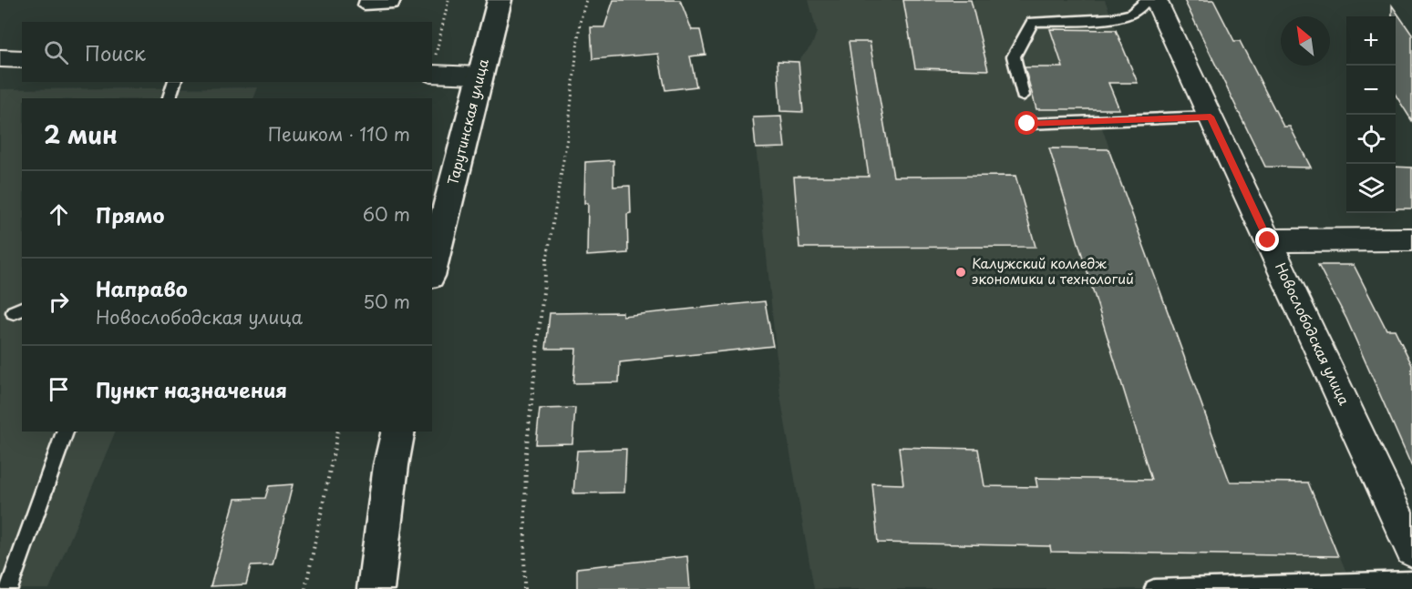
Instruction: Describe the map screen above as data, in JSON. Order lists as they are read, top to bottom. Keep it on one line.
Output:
{"streets":{"main road":["Тарутинская улица"],"street":["Новослободская улица"]},"places":["Калужский колледж экономики и технологий"],"north":"top left","page":{"map_buttons":["+","−"],"search":"Поиск","heading":["2 мин","Пешком · 110 m"],"list":[["Прямо","60 m"],["Направо","Новослободская улица","50 m"],"Пункт назначения"]}}
